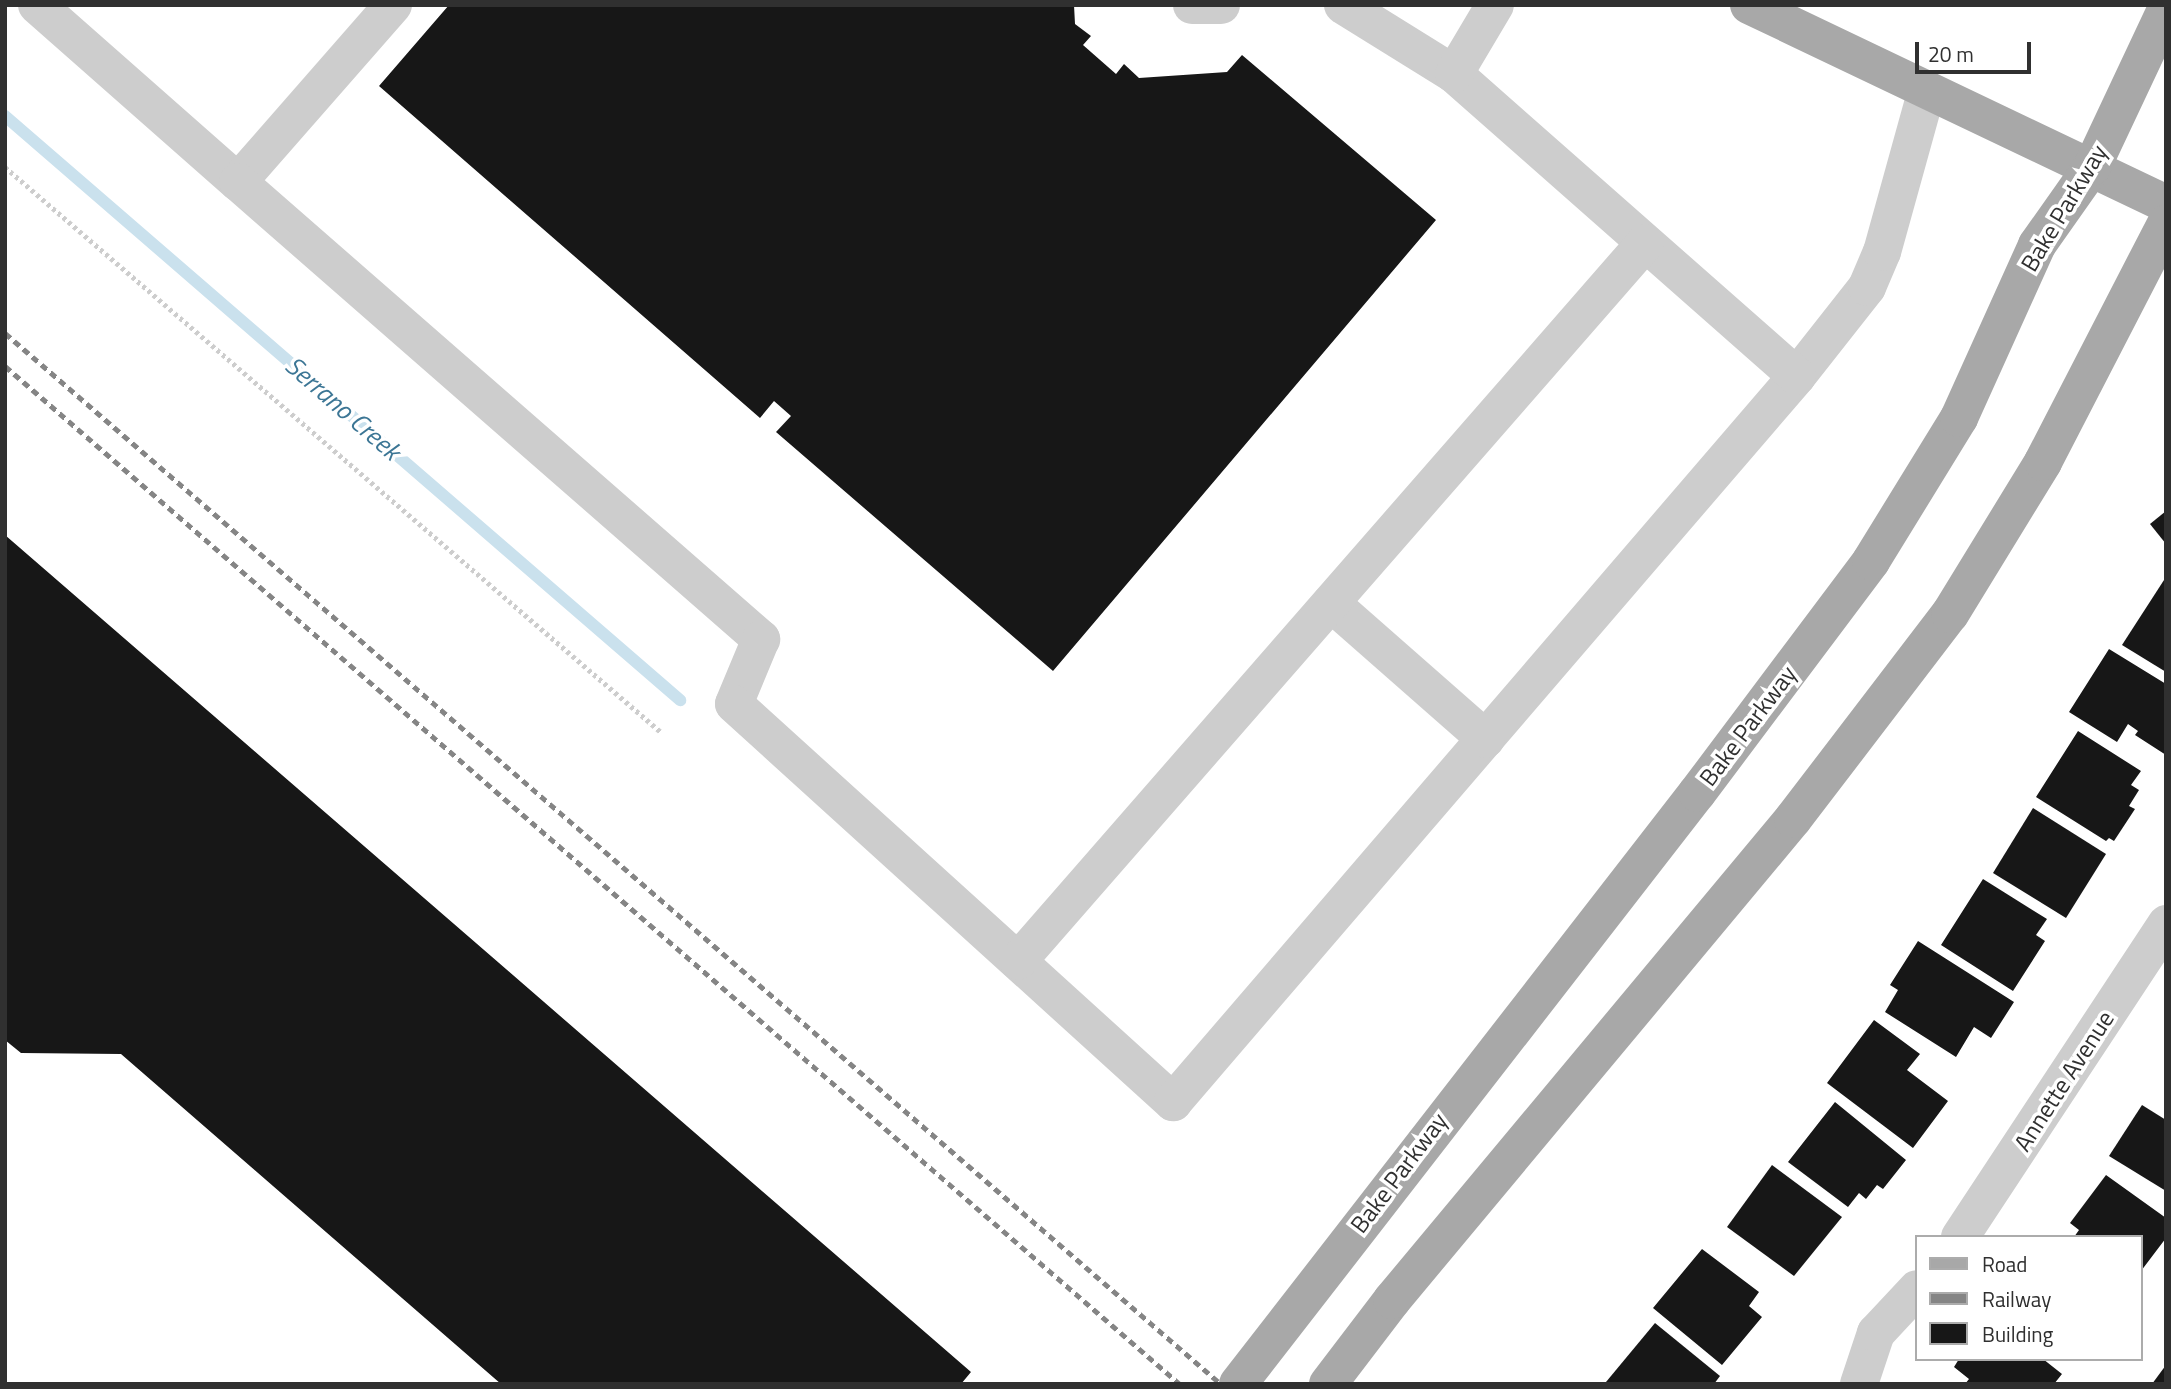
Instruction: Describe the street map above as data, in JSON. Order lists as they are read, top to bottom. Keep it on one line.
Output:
{"streets":{"main road":["Bake Parkway"],"street":["Annette Avenue"]},"water":["Serrano Creek"],"legend":["Road","Railway","Building"],"scale_bar":"20 m"}
